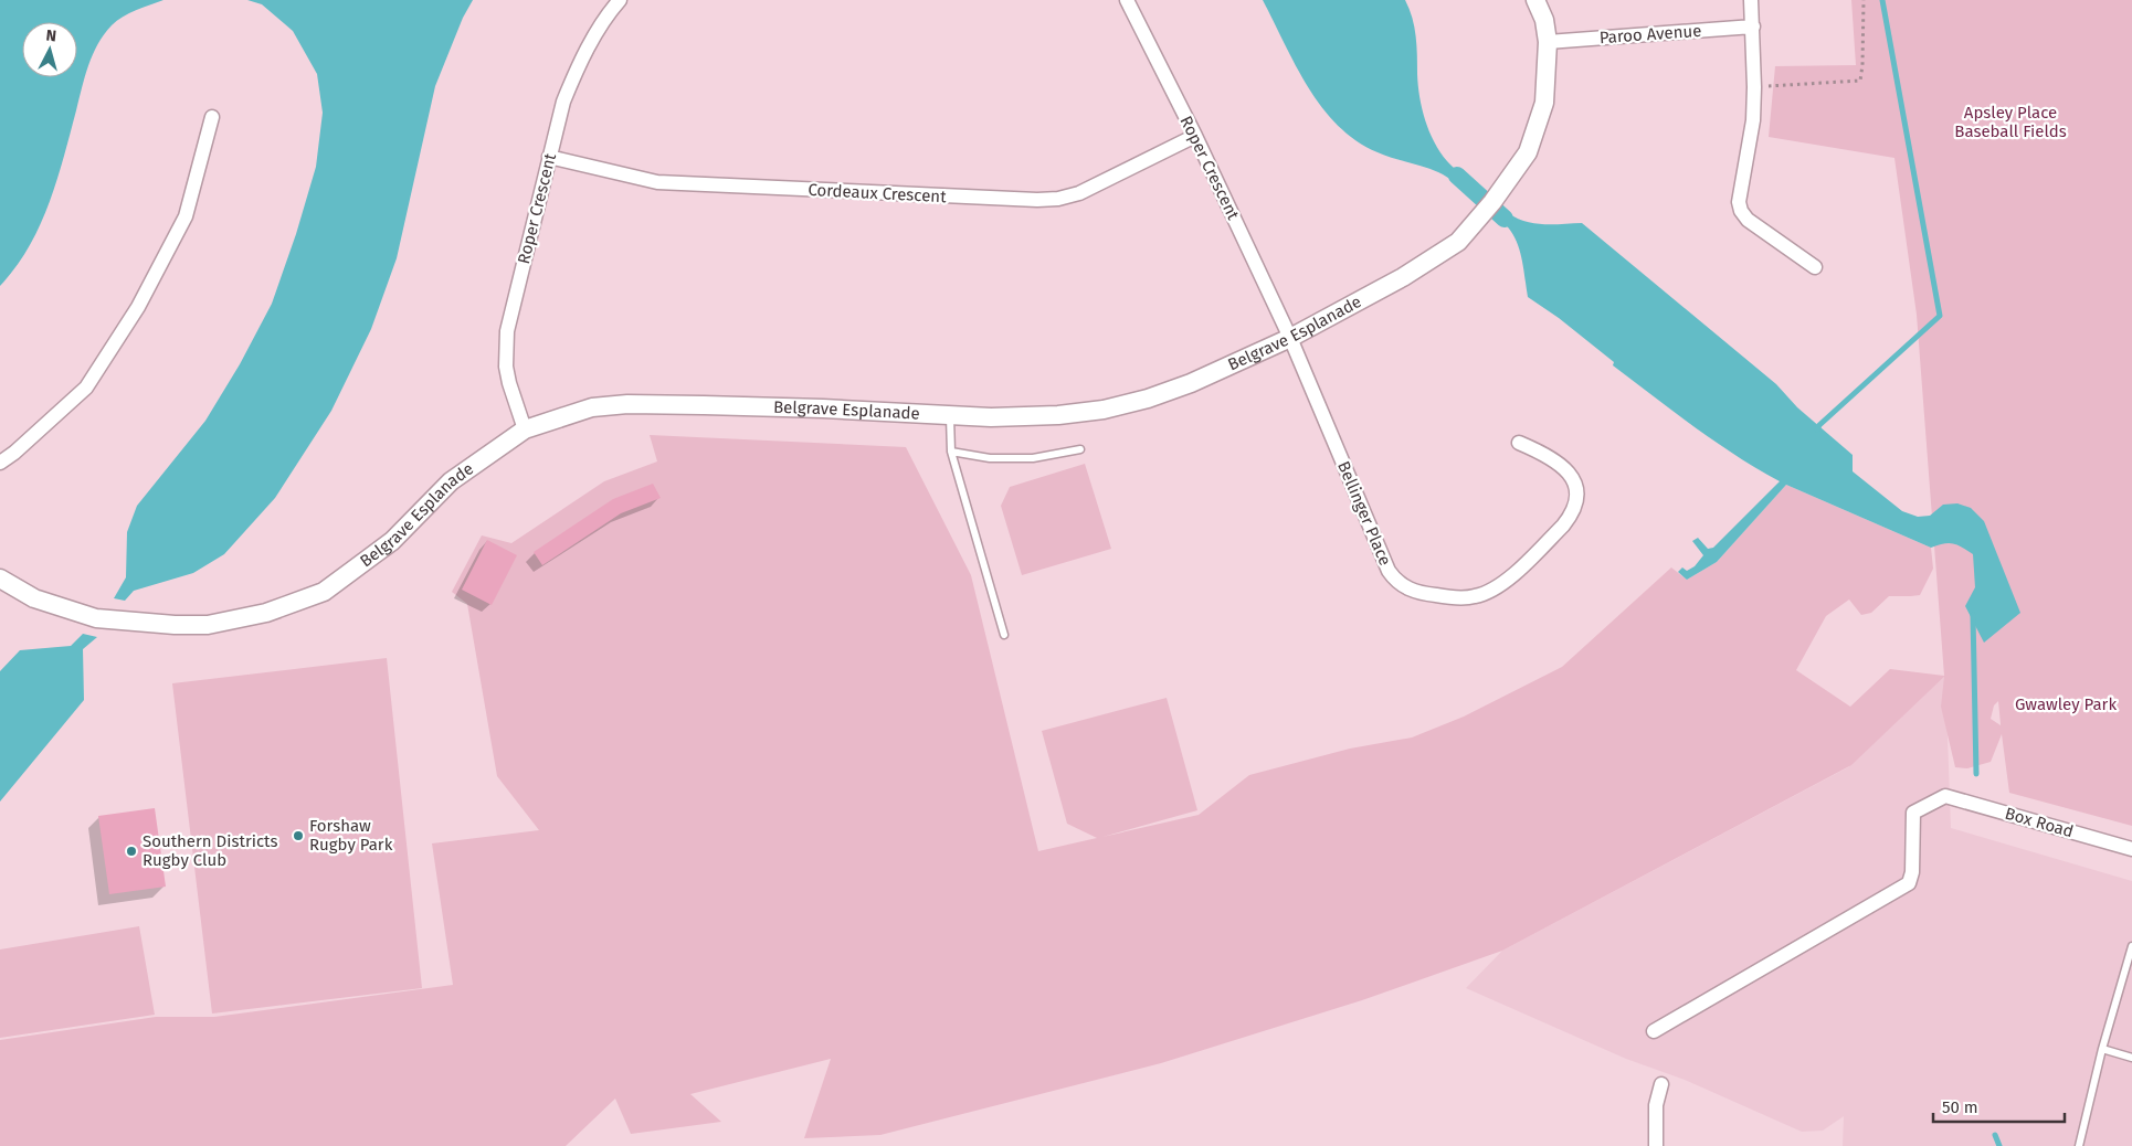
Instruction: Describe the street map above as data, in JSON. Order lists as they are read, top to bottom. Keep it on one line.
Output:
{"streets":{"street":["Paroo Avenue","Roper Crescent","Cordeaux Crescent","Belgrave Esplanade","Bellinger Place","Box Road"]},"crossings":[["Paroo Avenue","Belgrave Esplanade"],["Roper Crescent","Cordeaux Crescent"],["Roper Crescent","Belgrave Esplanade"],["Roper Crescent","Bellinger Place"],["Belgrave Esplanade","Bellinger Place"]],"parks":["Apsley Place Baseball Fields","Gwawley Park"],"places":["Forshaw Rugby Park","Southern Districts Rugby Club"],"scale_bar":"50 m","north":"top"}
